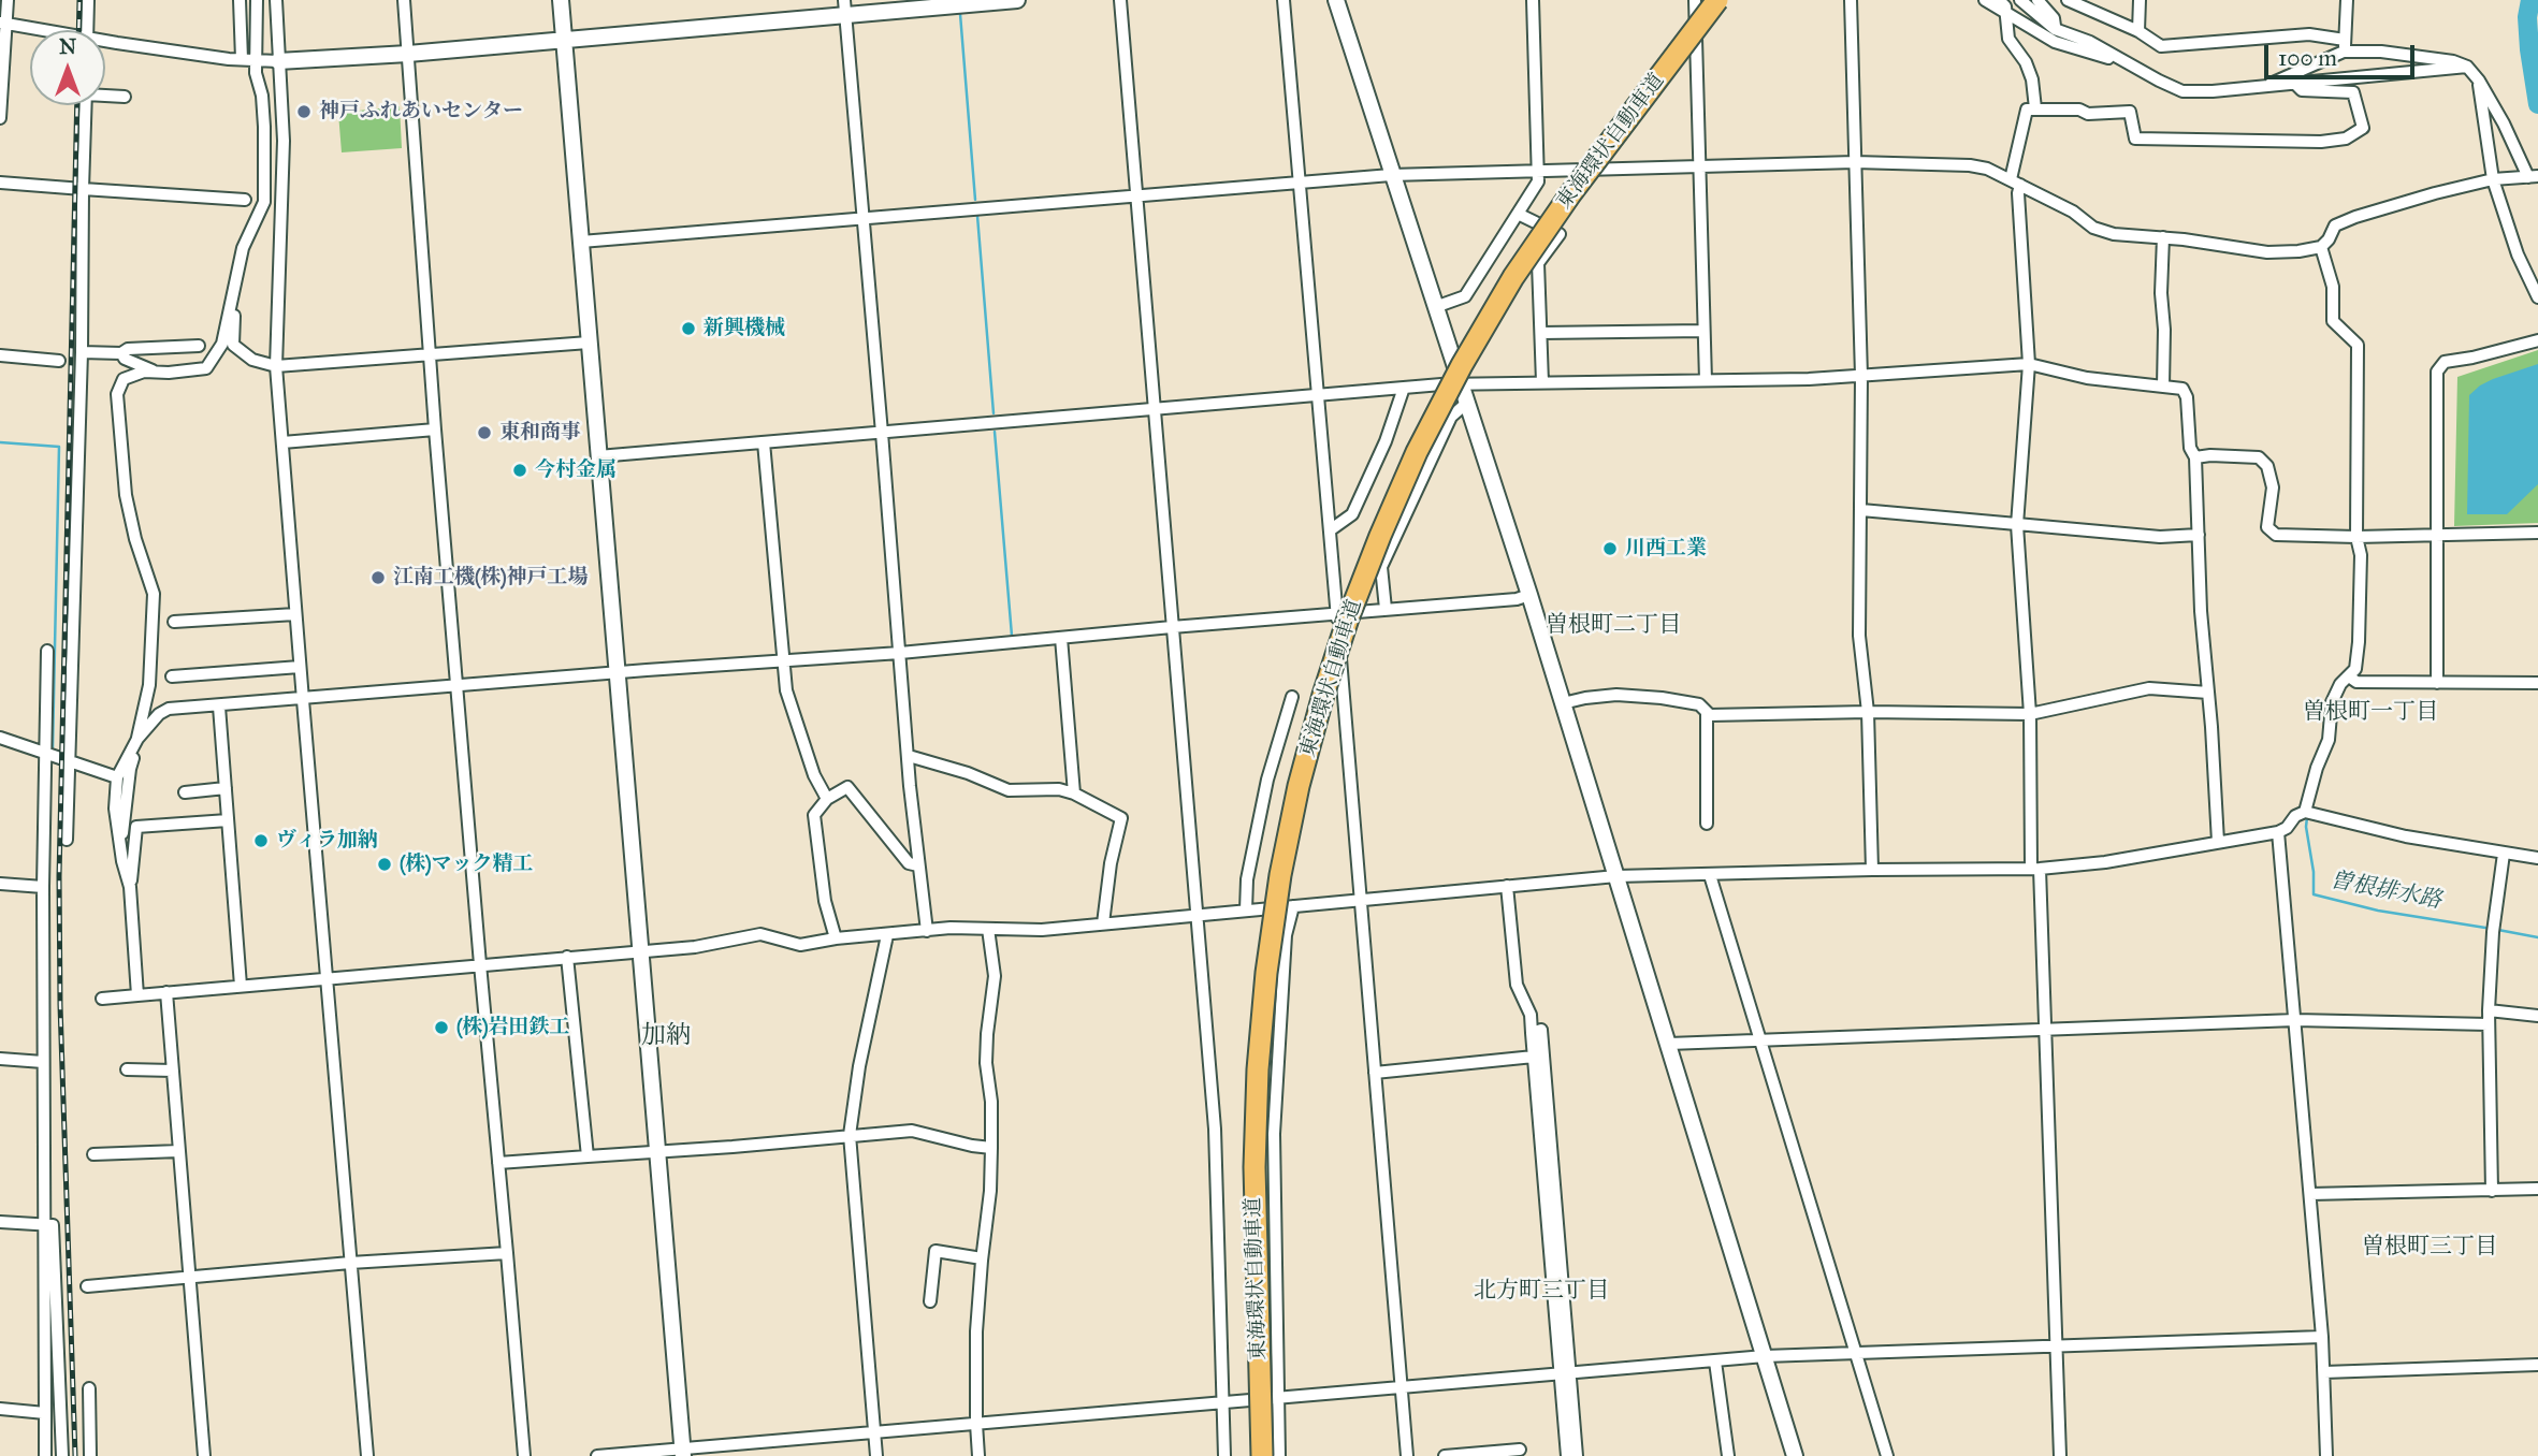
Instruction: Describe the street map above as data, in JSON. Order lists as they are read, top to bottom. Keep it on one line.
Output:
{"streets":{"highway":["東海環状自動車道"]},"districts":["曽根町二丁目","曽根町一丁目","加納","曽根町三丁目","北方町三丁目"],"water":["曽根排水路"],"places":["神戸ふれあいセンター","新興機械","東和商事","今村金属","川西工業","江南工機(株)神戸工場","ヴィラ加納","(株)マック精工","(株)岩田鉄工"],"scale_bar":"100 m","north":"top"}
